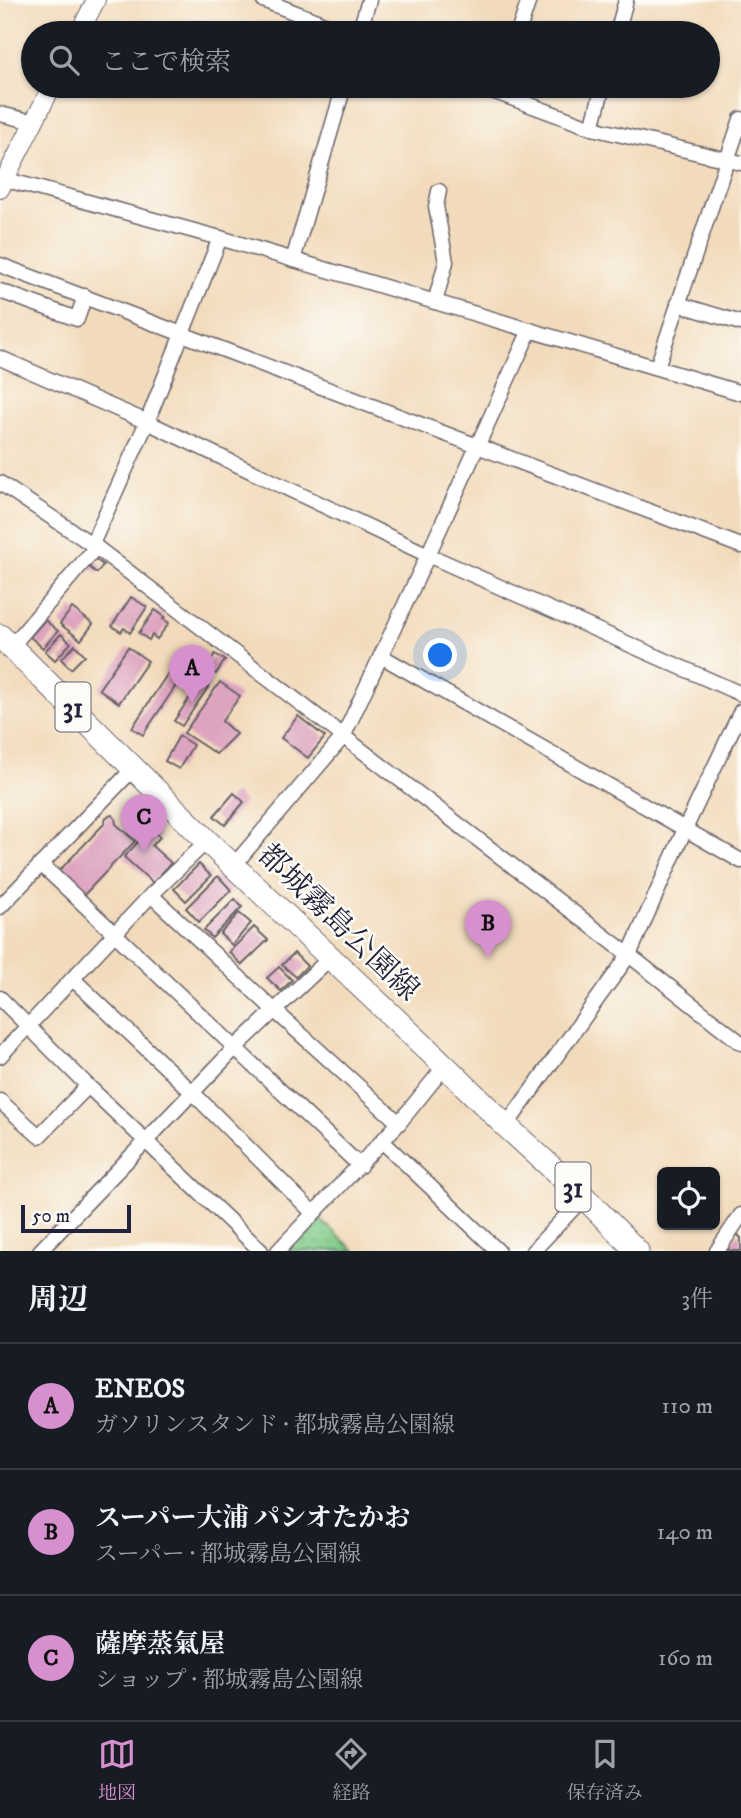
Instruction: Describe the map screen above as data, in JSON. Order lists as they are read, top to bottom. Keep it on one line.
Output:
{"streets":{"main road":["31","都城霧島公園線"]},"scale_bar":"50 m","page":{"search":"ここで検索","pins":["A","C","B"],"scale":"50 m","heading":["周辺","3件"],"list":[{"mark":"A","name":"ENEOS","note":"ガソリンスタンド · 都城霧島公園線","value":"110 m"},{"mark":"B","name":"スーパー大浦 パシオたかお","note":"スーパー · 都城霧島公園線","value":"140 m"},{"mark":"C","name":"薩摩蒸氣屋","note":"ショップ · 都城霧島公園線","value":"160 m"}],"nav":["地図","経路","保存済み"]}}
